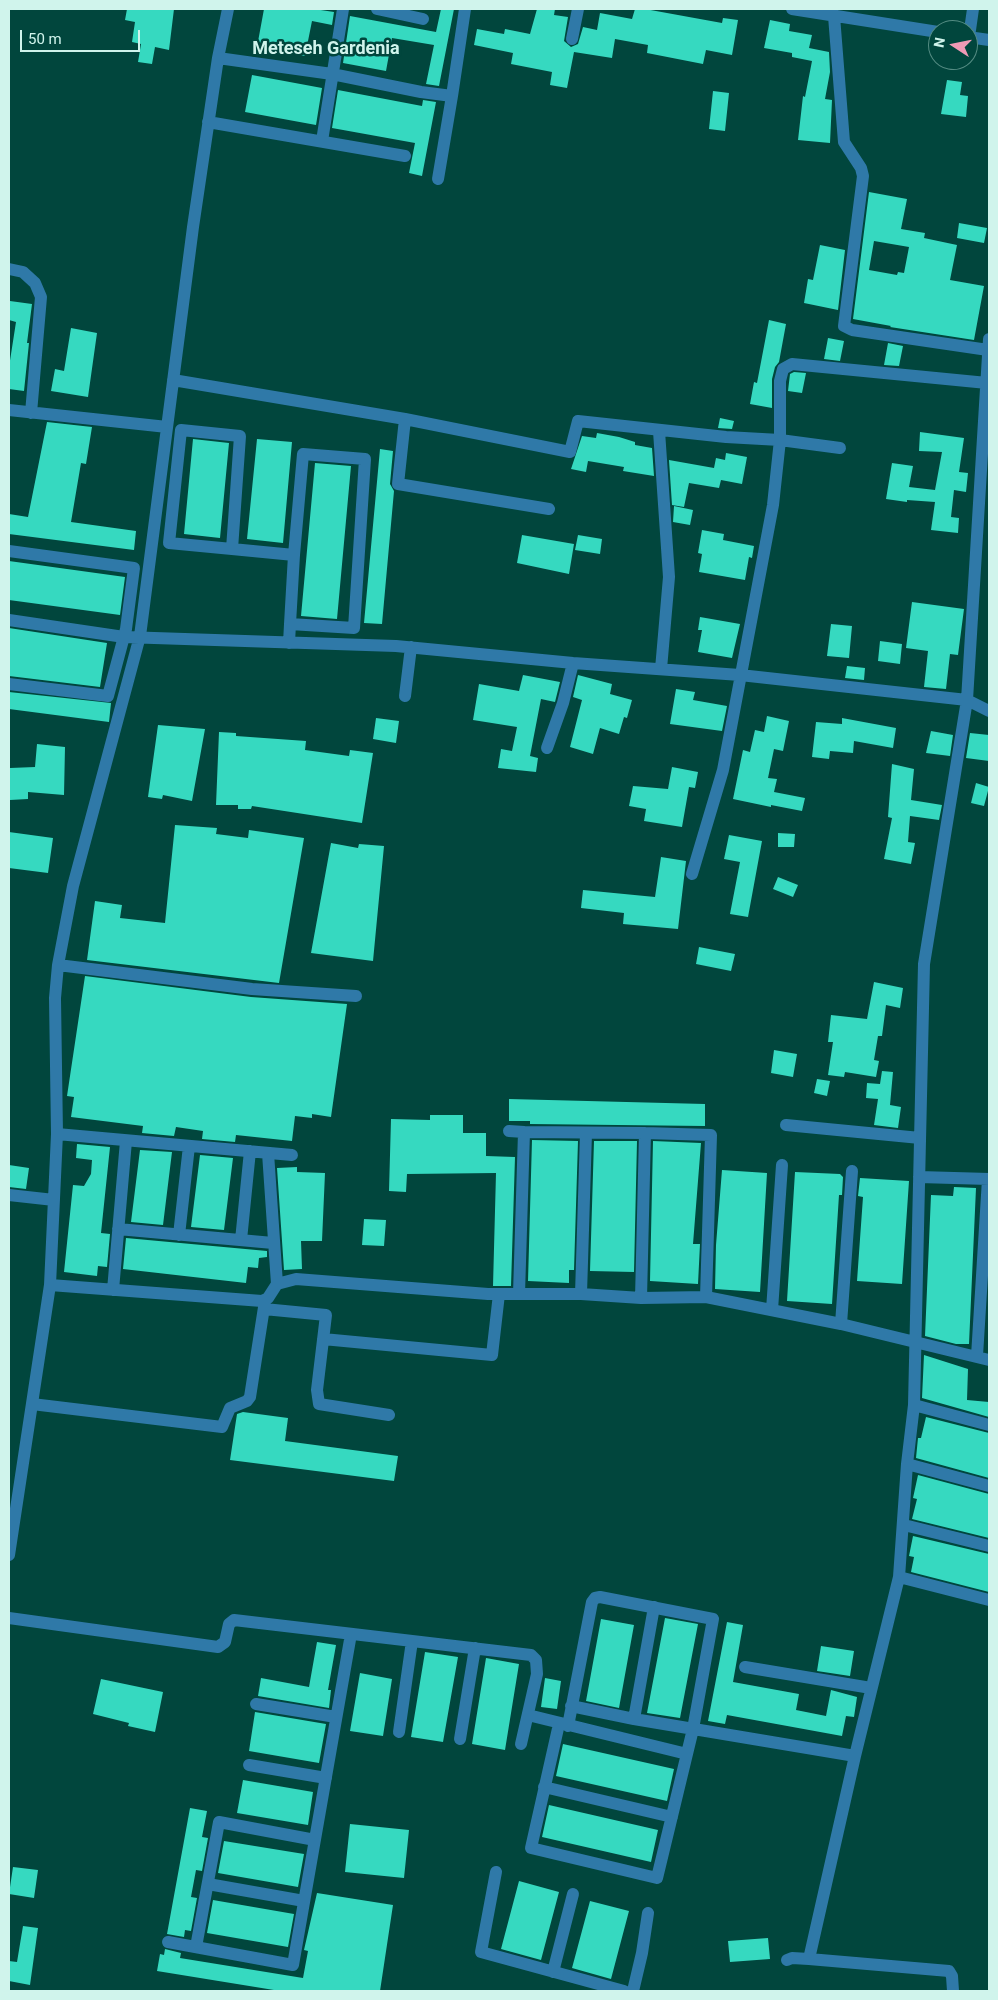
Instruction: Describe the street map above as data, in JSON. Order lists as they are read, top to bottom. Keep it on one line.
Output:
{"districts":["Meteseh Gardenia"],"scale_bar":"50 m","north":"left"}
